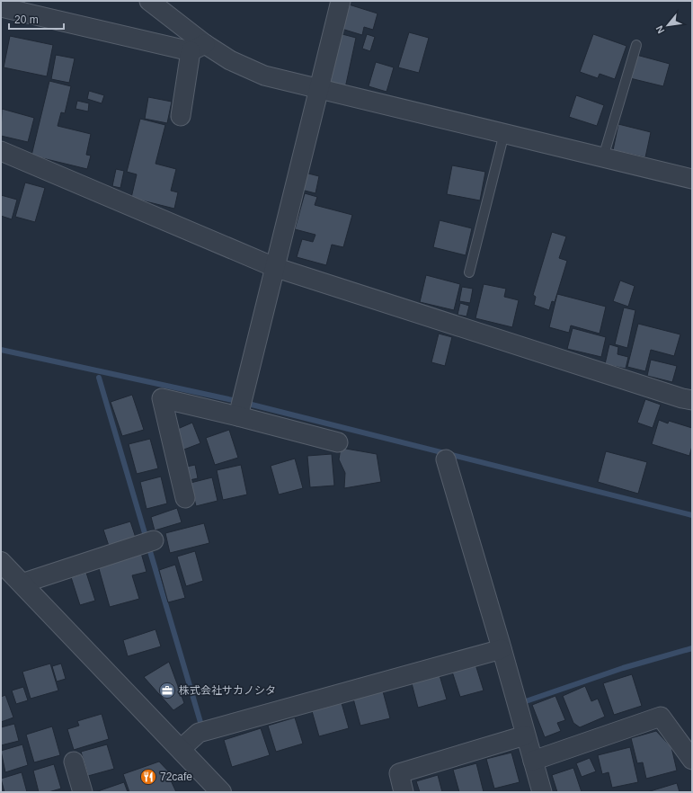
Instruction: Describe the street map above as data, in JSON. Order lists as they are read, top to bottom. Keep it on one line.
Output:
{"places":{"office":["株式会社サカノシタ"],"restaurant":["72cafe"]},"scale_bar":"20 m","north":"bottom left"}
